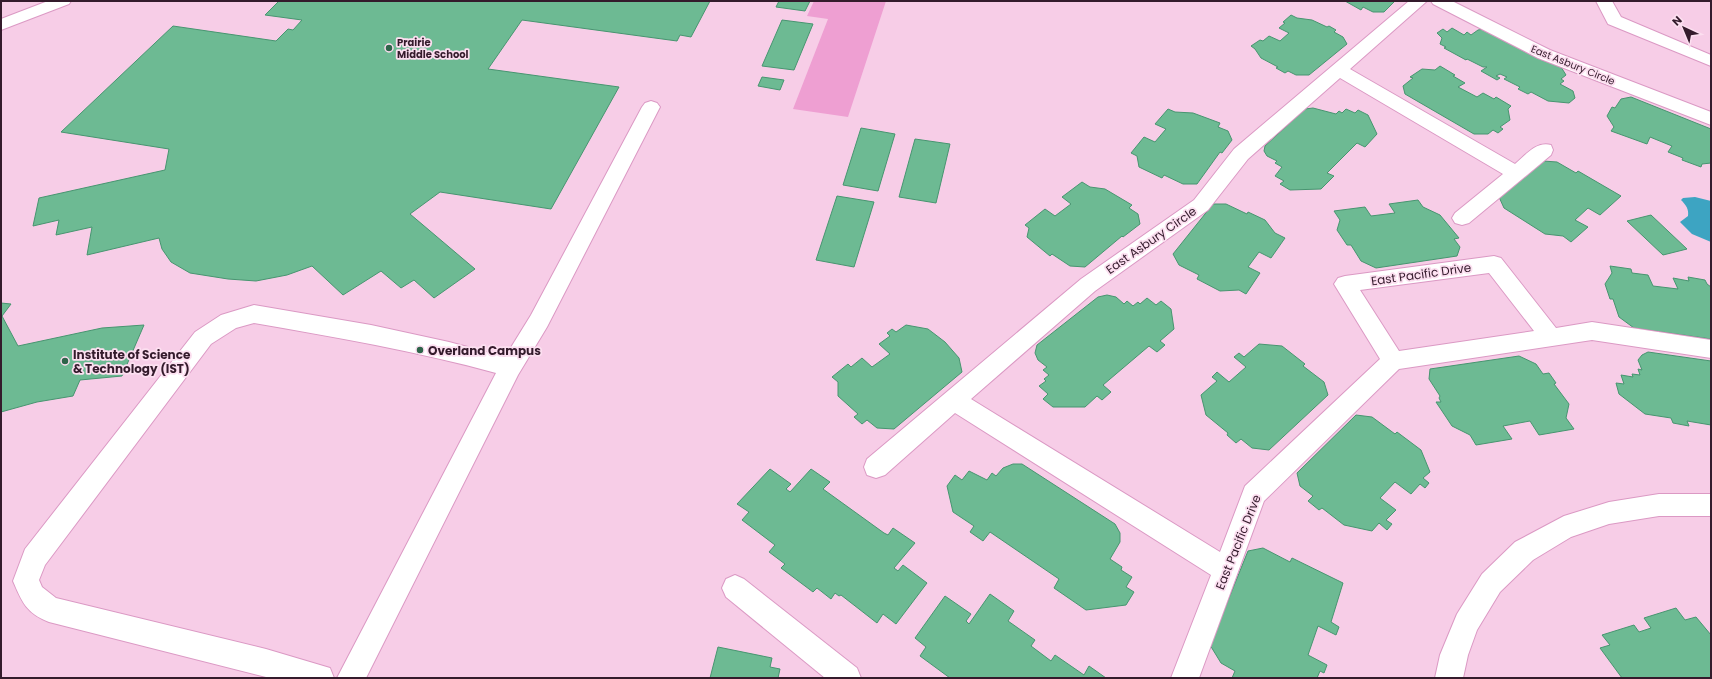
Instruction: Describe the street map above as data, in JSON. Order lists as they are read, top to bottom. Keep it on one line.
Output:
{"streets":{"street":["East Asbury Circle","East Pacific Drive"]},"places":["Prairie Middle School","Overland Campus","Institute of Science & Technology (IST)"],"north":"top left"}
